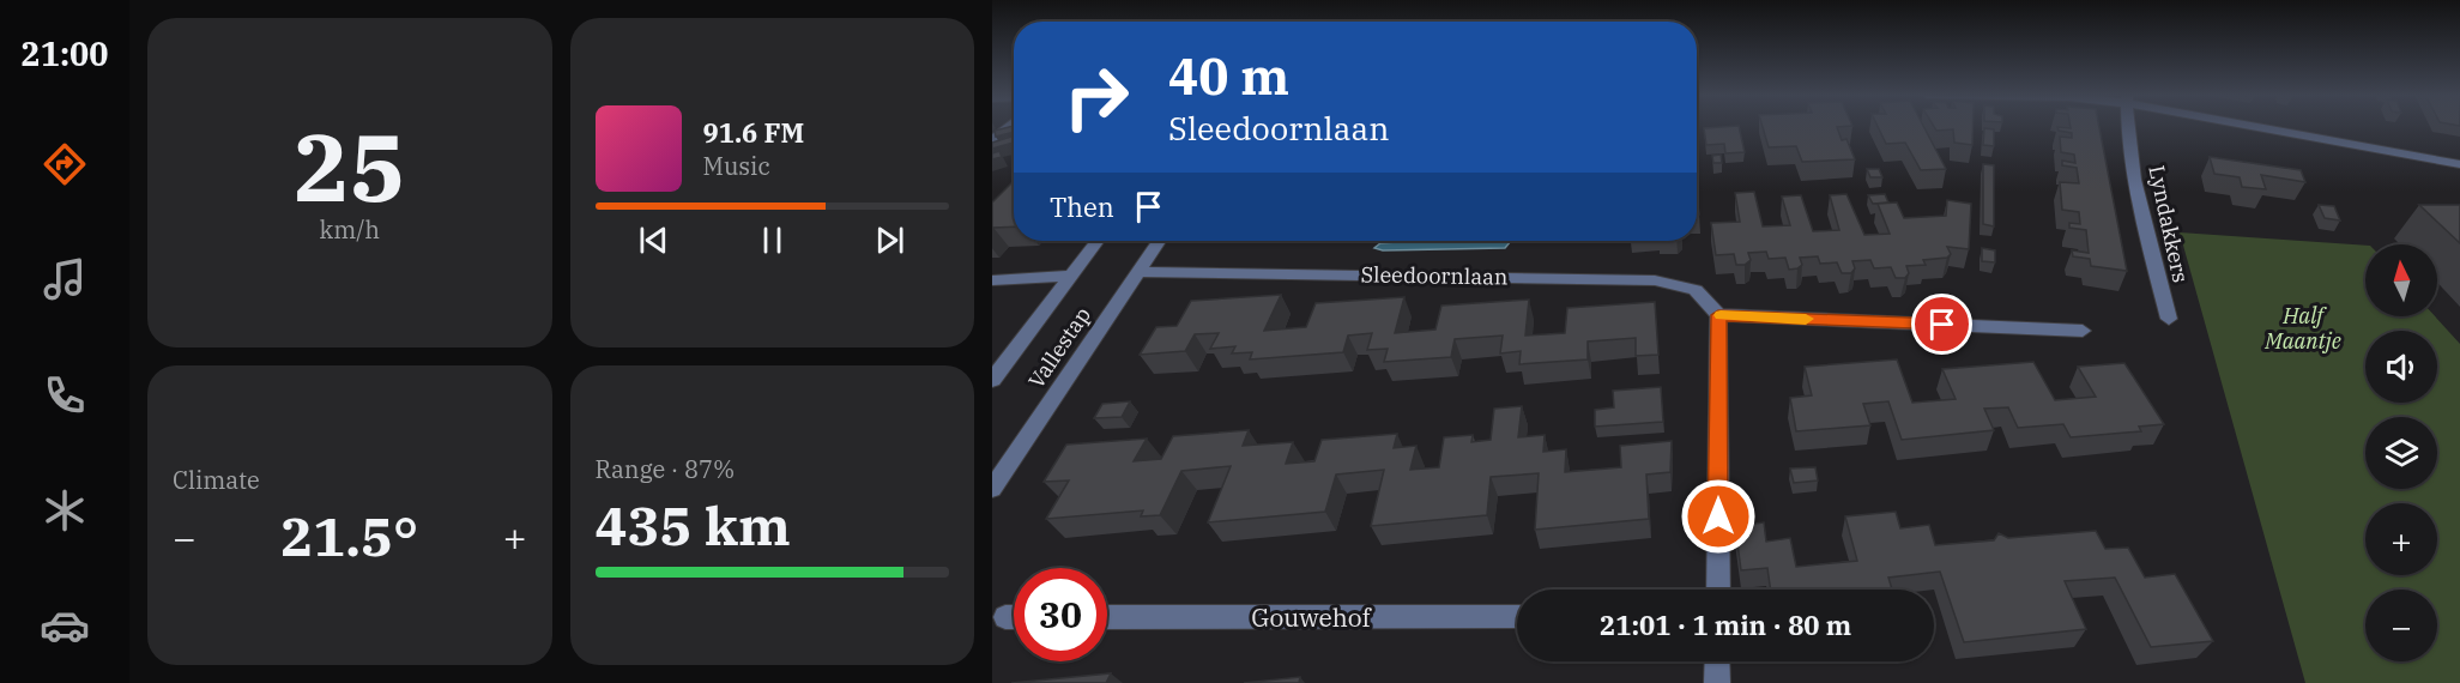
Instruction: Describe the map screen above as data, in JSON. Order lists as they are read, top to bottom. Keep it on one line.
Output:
{"streets":{"street":["Lyndakkers","Sleedoornlaan","Vallestap","Gouwehof"]},"crossings":[["Sleedoornlaan","Vallestap"]],"parks":["Half Maantje"],"north":"top","page":{"tabs":"21:00","tile":[["25","km/h"],"Climate",["Range · 87%","435 km"]],"turn":["40 m","Sleedoornlaan"],"song":["91.6 FM","Music"],"then":"Then","map_buttons":["+","−"],"heat":["−","21.5°","+"],"limit":"30","trip":"21:01 · 1 min · 80 m"}}
